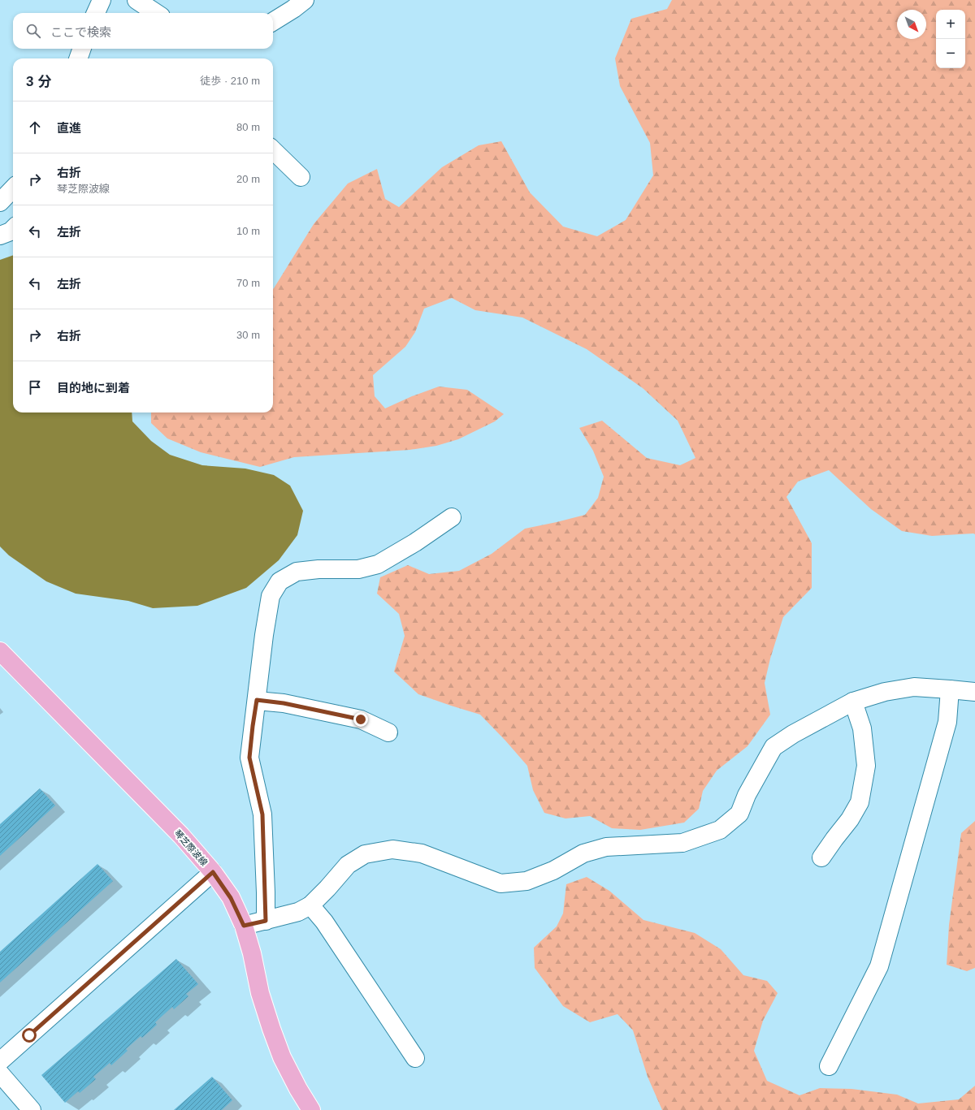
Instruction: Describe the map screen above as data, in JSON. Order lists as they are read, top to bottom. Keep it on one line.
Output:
{"streets":{"main road":["琴芝際波線"]},"north":"bottom right","page":{"map_buttons":["+","−"],"search":"ここで検索","heading":["3 分","徒歩 · 210 m"],"list":[["直進","80 m"],["右折","琴芝際波線","20 m"],["左折","10 m"],["左折","70 m"],["右折","30 m"],"目的地に到着"]}}
